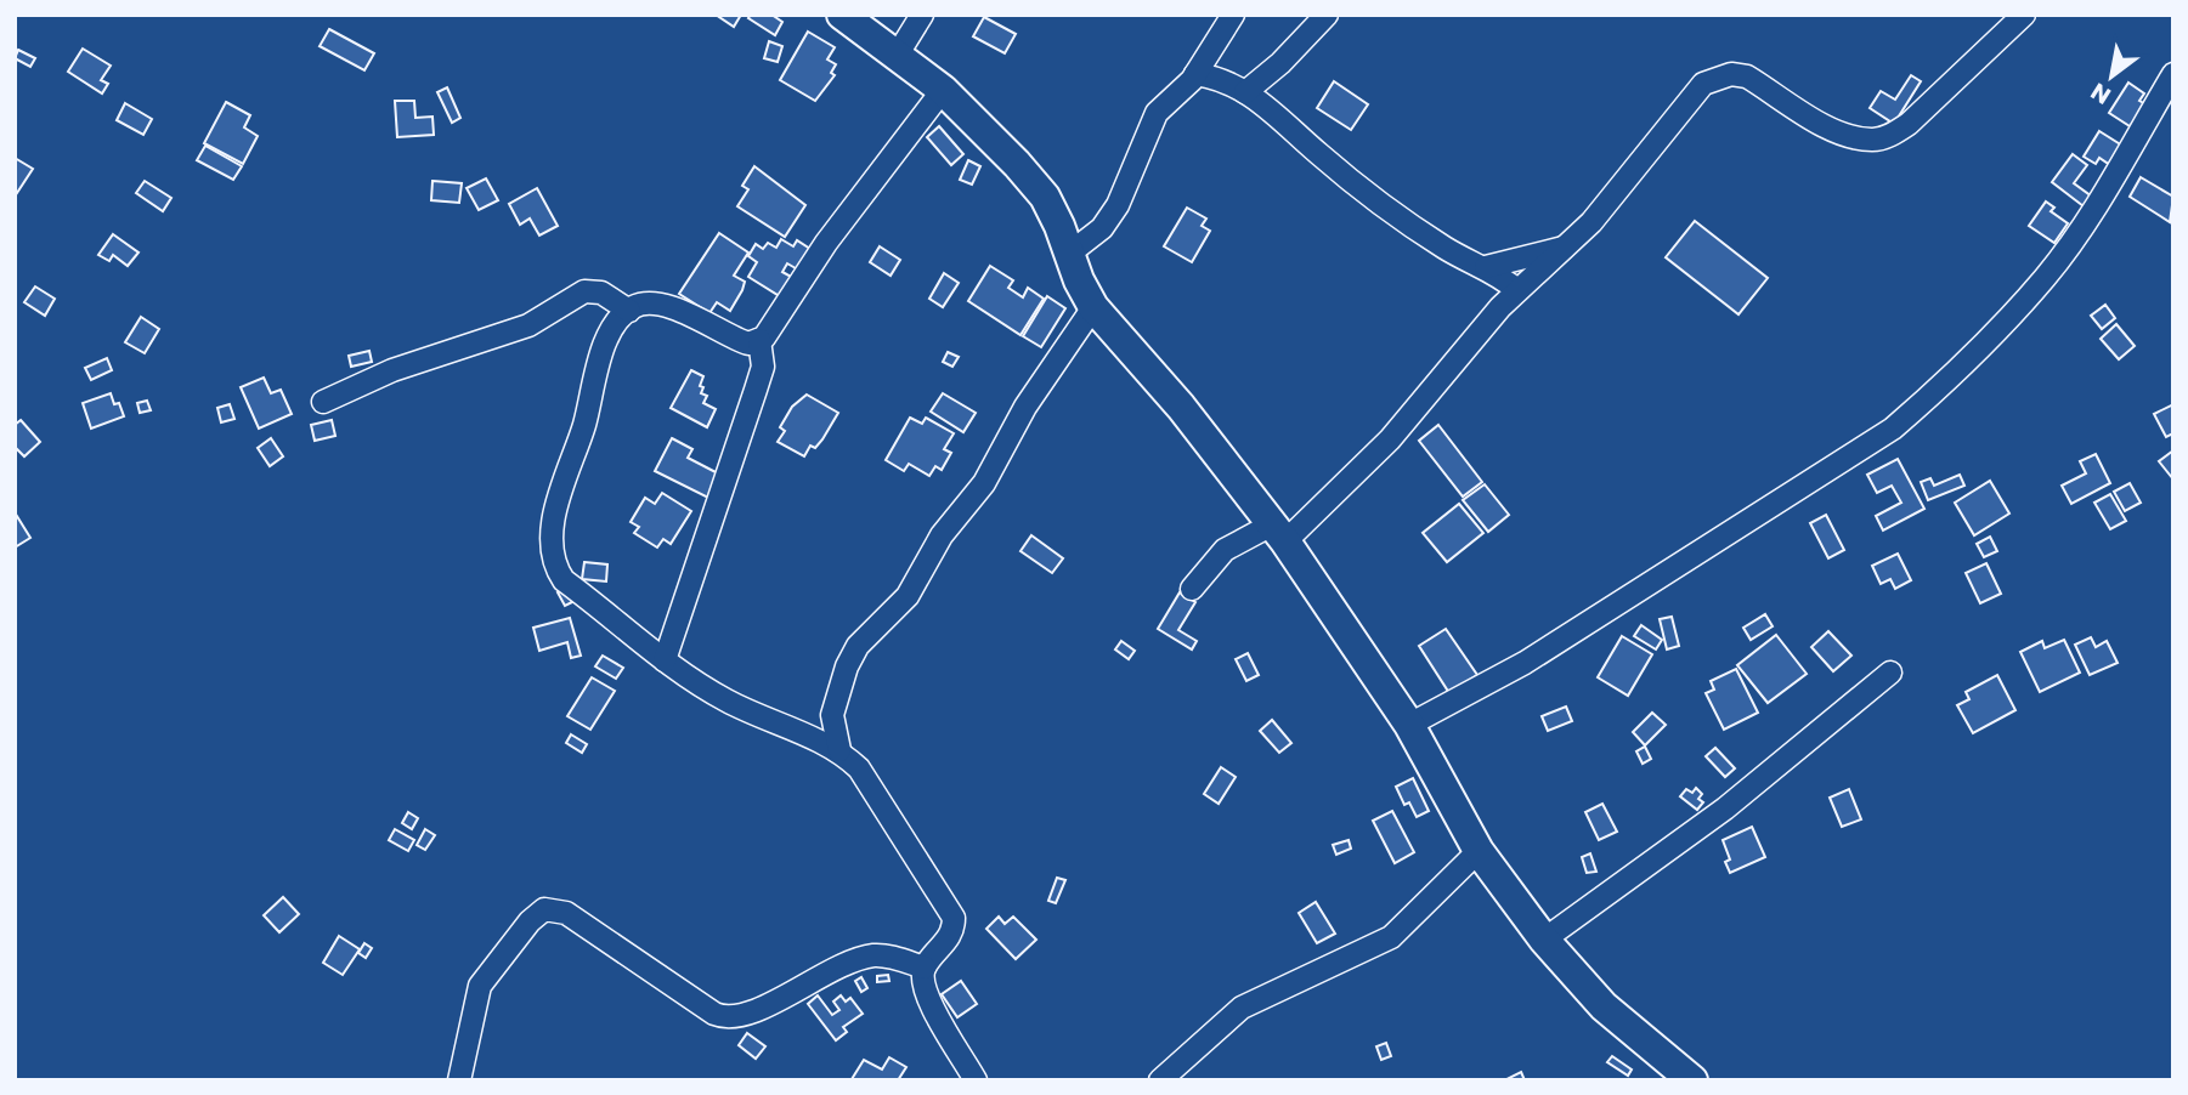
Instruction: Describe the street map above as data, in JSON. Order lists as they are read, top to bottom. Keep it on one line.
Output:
{"north":"bottom left"}
